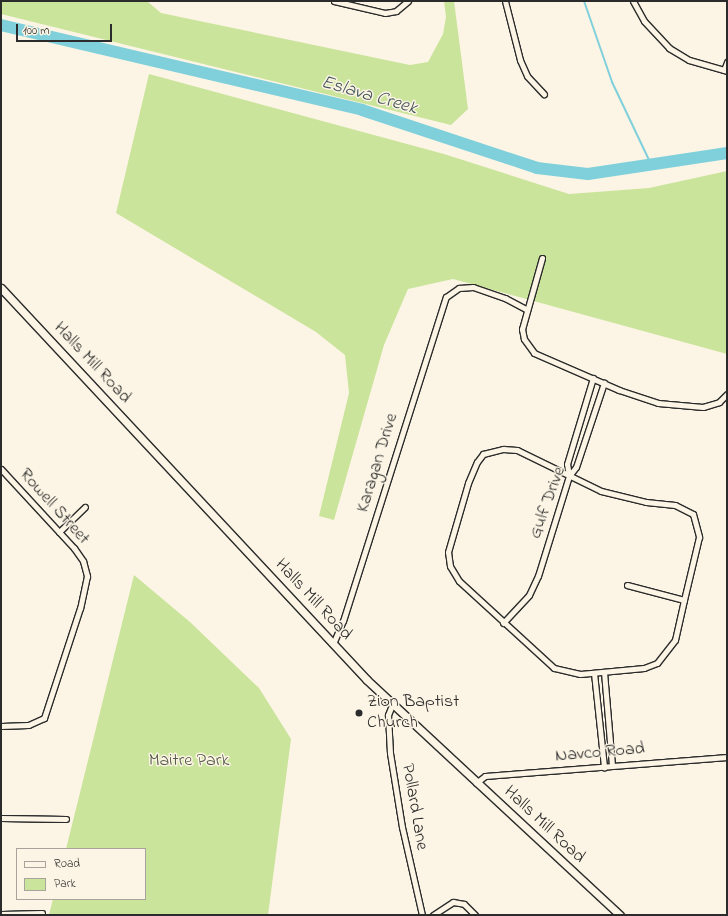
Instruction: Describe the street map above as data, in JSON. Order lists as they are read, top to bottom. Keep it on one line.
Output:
{"streets":{"street":["Halls Mill Road","Karagan Drive","Gulf Drive","Rowell Street","Navco Road","Pollard Lane"]},"crossings":[["Halls Mill Road","Karagan Drive"],["Halls Mill Road","Navco Road"],["Halls Mill Road","Pollard Lane"]],"water":["Eslava Creek"],"parks":["Maitre Park"],"places":["Zion Baptist Church"],"legend":["Road","Park"],"scale_bar":"100 m"}
